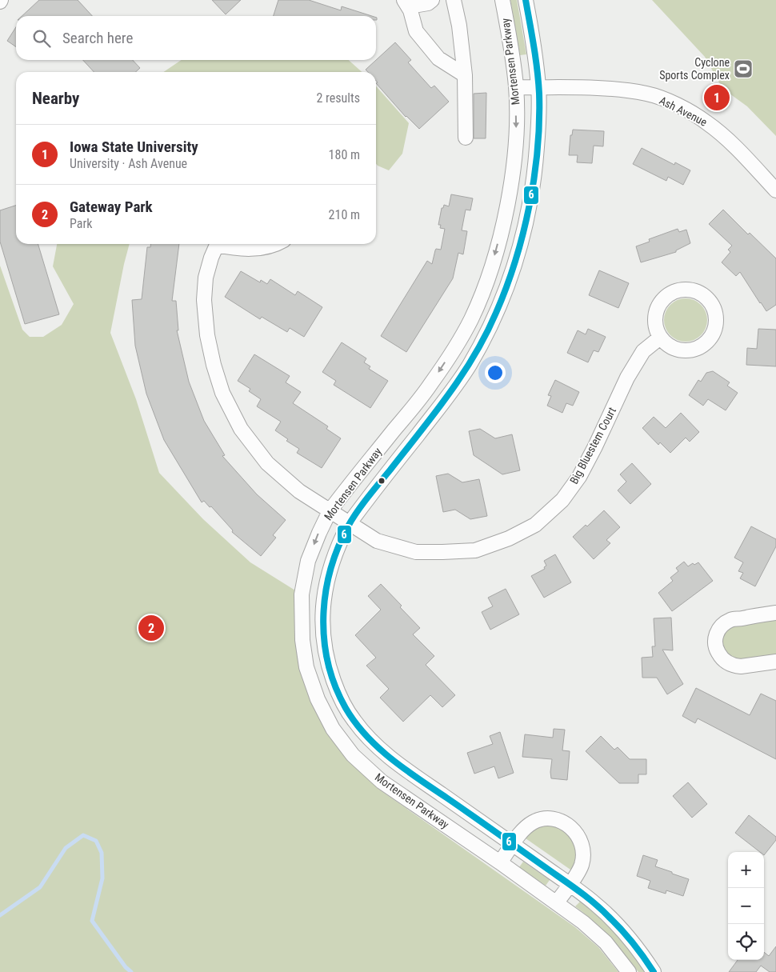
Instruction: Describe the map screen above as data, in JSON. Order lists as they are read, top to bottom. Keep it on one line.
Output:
{"streets":{"street":["Mortensen Parkway","Ash Avenue","Big Bluestem Court"]},"crossings":[["Mortensen Parkway","Ash Avenue"],["Mortensen Parkway","Big Bluestem Court"]],"places":{"sports":["Cyclone Sports Complex"]},"lines":["transit line 6"],"page":{"search":"Search here","heading":["Nearby","2 results"],"pins":["1","2"],"list":[{"mark":"1","name":"Iowa State University","note":"University · Ash Avenue","value":"180 m"},{"mark":"2","name":"Gateway Park","note":"Park","value":"210 m"}],"map_buttons":["+","−"]}}
